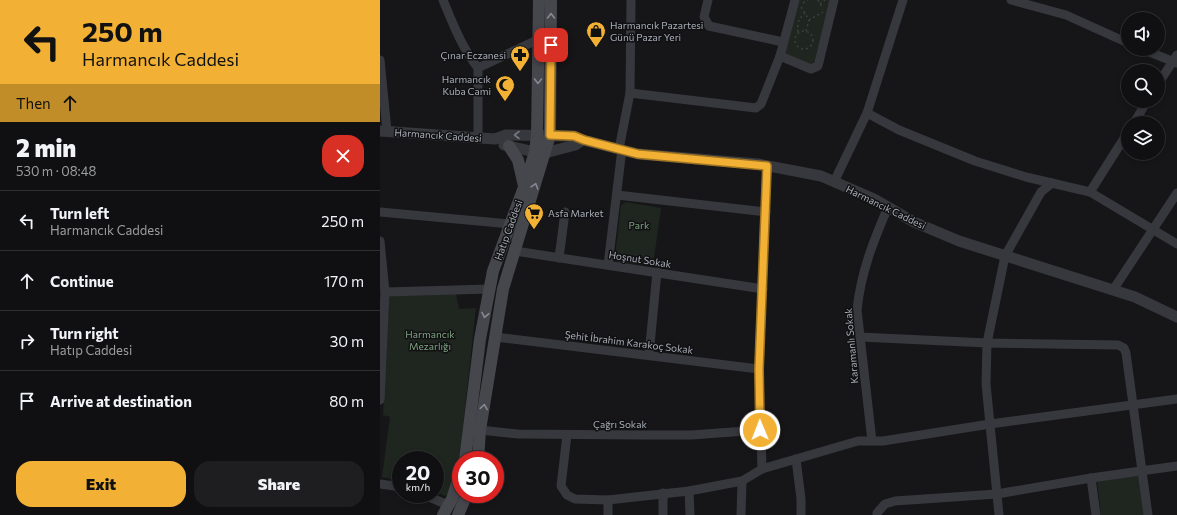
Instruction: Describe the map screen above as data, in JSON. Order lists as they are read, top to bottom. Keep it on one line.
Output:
{"streets":{"main road":["Hatıp Caddesi"],"street":["Harmancık Caddesi","Hoşnut Sokak","Şehit İbrahim Karakoç Sokak","Karamanlı Sokak","Çağrı Sokak"]},"crossings":[["Harmancık Caddesi","Hatıp Caddesi"],["Harmancık Caddesi","Karamanlı Sokak"],["Hatıp Caddesi","Hoşnut Sokak"],["Hatıp Caddesi","Şehit İbrahim Karakoç Sokak"],["Hatıp Caddesi","Çağrı Sokak"]],"parks":["Park","Harmancık Mezarlığı"],"places":{"shop":["Harmancık Pazartesi Günü Pazar Yeri"],"pharmacy":["Çınar Eczanesi"],"mosque":["Harmancık Kuba Cami"],"supermarket":["Asfa Market"]},"page":{"turn":["250 m","Harmancık Caddesi"],"then":"Then","heading":["2 min","530 m · 08:48"],"list":[{"name":"Turn left","note":"Harmancık Caddesi","value":"250 m"},{"name":"Continue","value":"170 m"},{"name":"Turn right","note":"Hatıp Caddesi","value":"30 m"},{"name":"Arrive at destination","value":"80 m"}],"speed":"20 km/h","limit":"30","buttons":["Exit","Share"]}}
